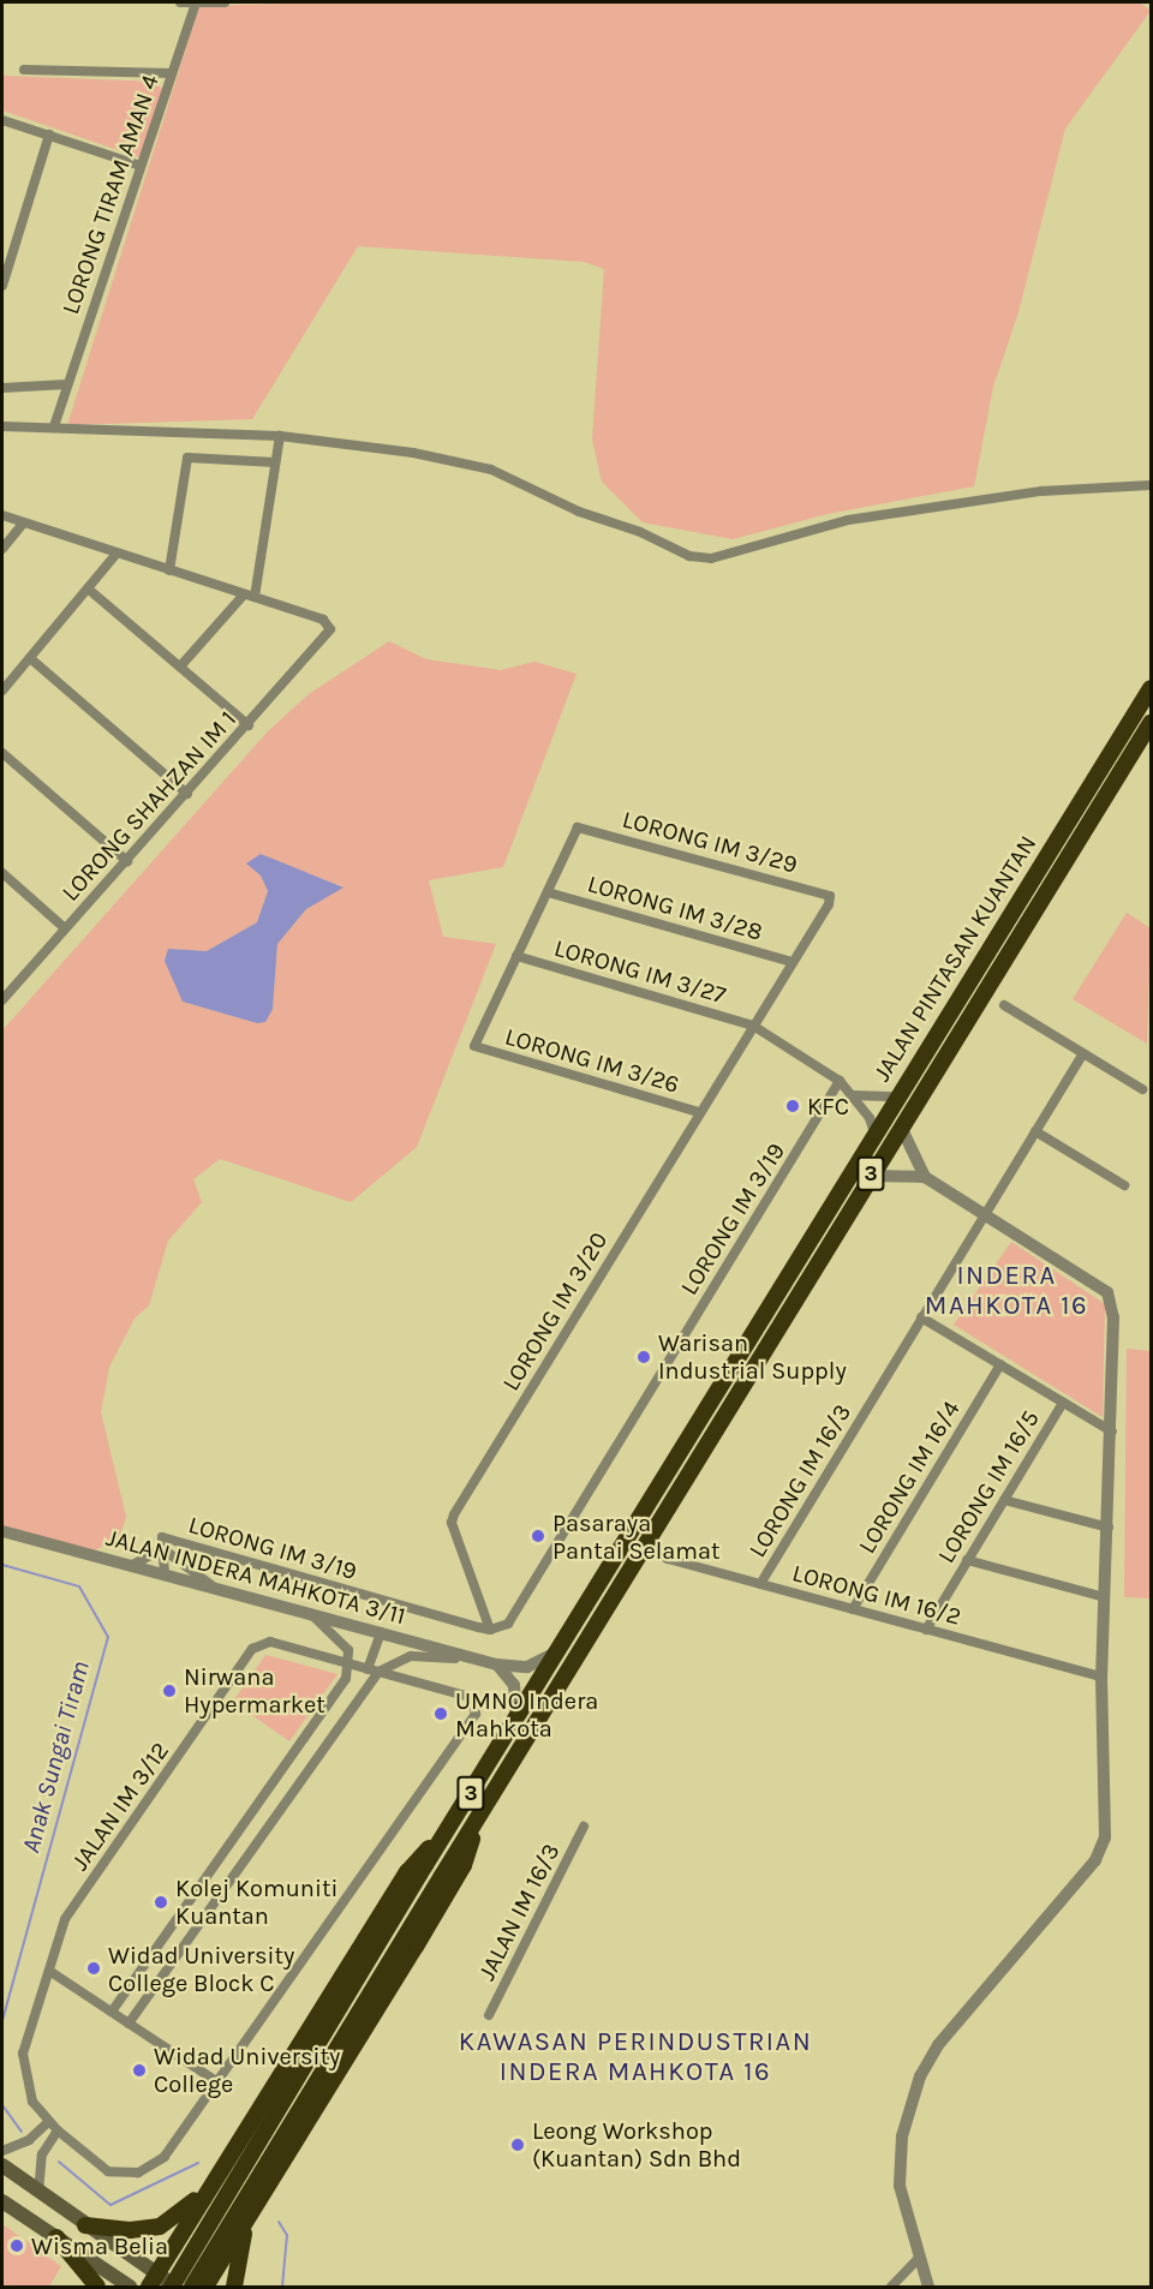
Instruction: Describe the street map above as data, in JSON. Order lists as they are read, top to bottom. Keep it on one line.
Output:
{"streets":{"highway":["JALAN PINTASAN KUANTAN","3"],"street":["LORONG TIRAM AMAN 4","LORONG SHAHZAN IM 1","LORONG IM 3/29","LORONG IM 3/28","LORONG IM 3/27","LORONG IM 3/26","LORONG IM 3/19","LORONG IM 3/20","LORONG IM 16/4","LORONG IM 16/3","LORONG IM 16/5","JALAN INDERA MAHKOTA 3/11","LORONG IM 16/2","JALAN IM 3/12","JALAN IM 16/3"]},"crossings":[["LORONG IM 3/29","LORONG IM 3/28"],["LORONG IM 3/29","LORONG IM 3/20"],["LORONG IM 3/28","LORONG IM 3/20"],["JALAN PINTASAN KUANTAN","LORONG IM 3/27"],["JALAN PINTASAN KUANTAN","JALAN INDERA MAHKOTA 3/11"],["JALAN PINTASAN KUANTAN","LORONG IM 16/2"],["LORONG IM 3/27","LORONG IM 3/26"],["LORONG IM 3/27","LORONG IM 3/19"],["LORONG IM 3/27","LORONG IM 3/20"],["LORONG IM 3/26","LORONG IM 3/20"],["LORONG IM 3/19","LORONG IM 3/20"],["LORONG IM 16/4","LORONG IM 16/2"],["LORONG IM 16/3","LORONG IM 16/2"],["LORONG IM 16/5","LORONG IM 16/2"]],"districts":["INDERA MAHKOTA 16","KAWASAN PERINDUSTRIAN INDERA MAHKOTA 16"],"water":["Anak Sungai Tiram"],"places":["KFC","Warisan Industrial Supply","Pasaraya Pantai Selamat","Nirwana Hypermarket","UMNO Indera Mahkota","Kolej Komuniti Kuantan","Widad University College Block C","Widad University College","Leong Workshop (Kuantan) Sdn Bhd","Wisma Belia"]}
